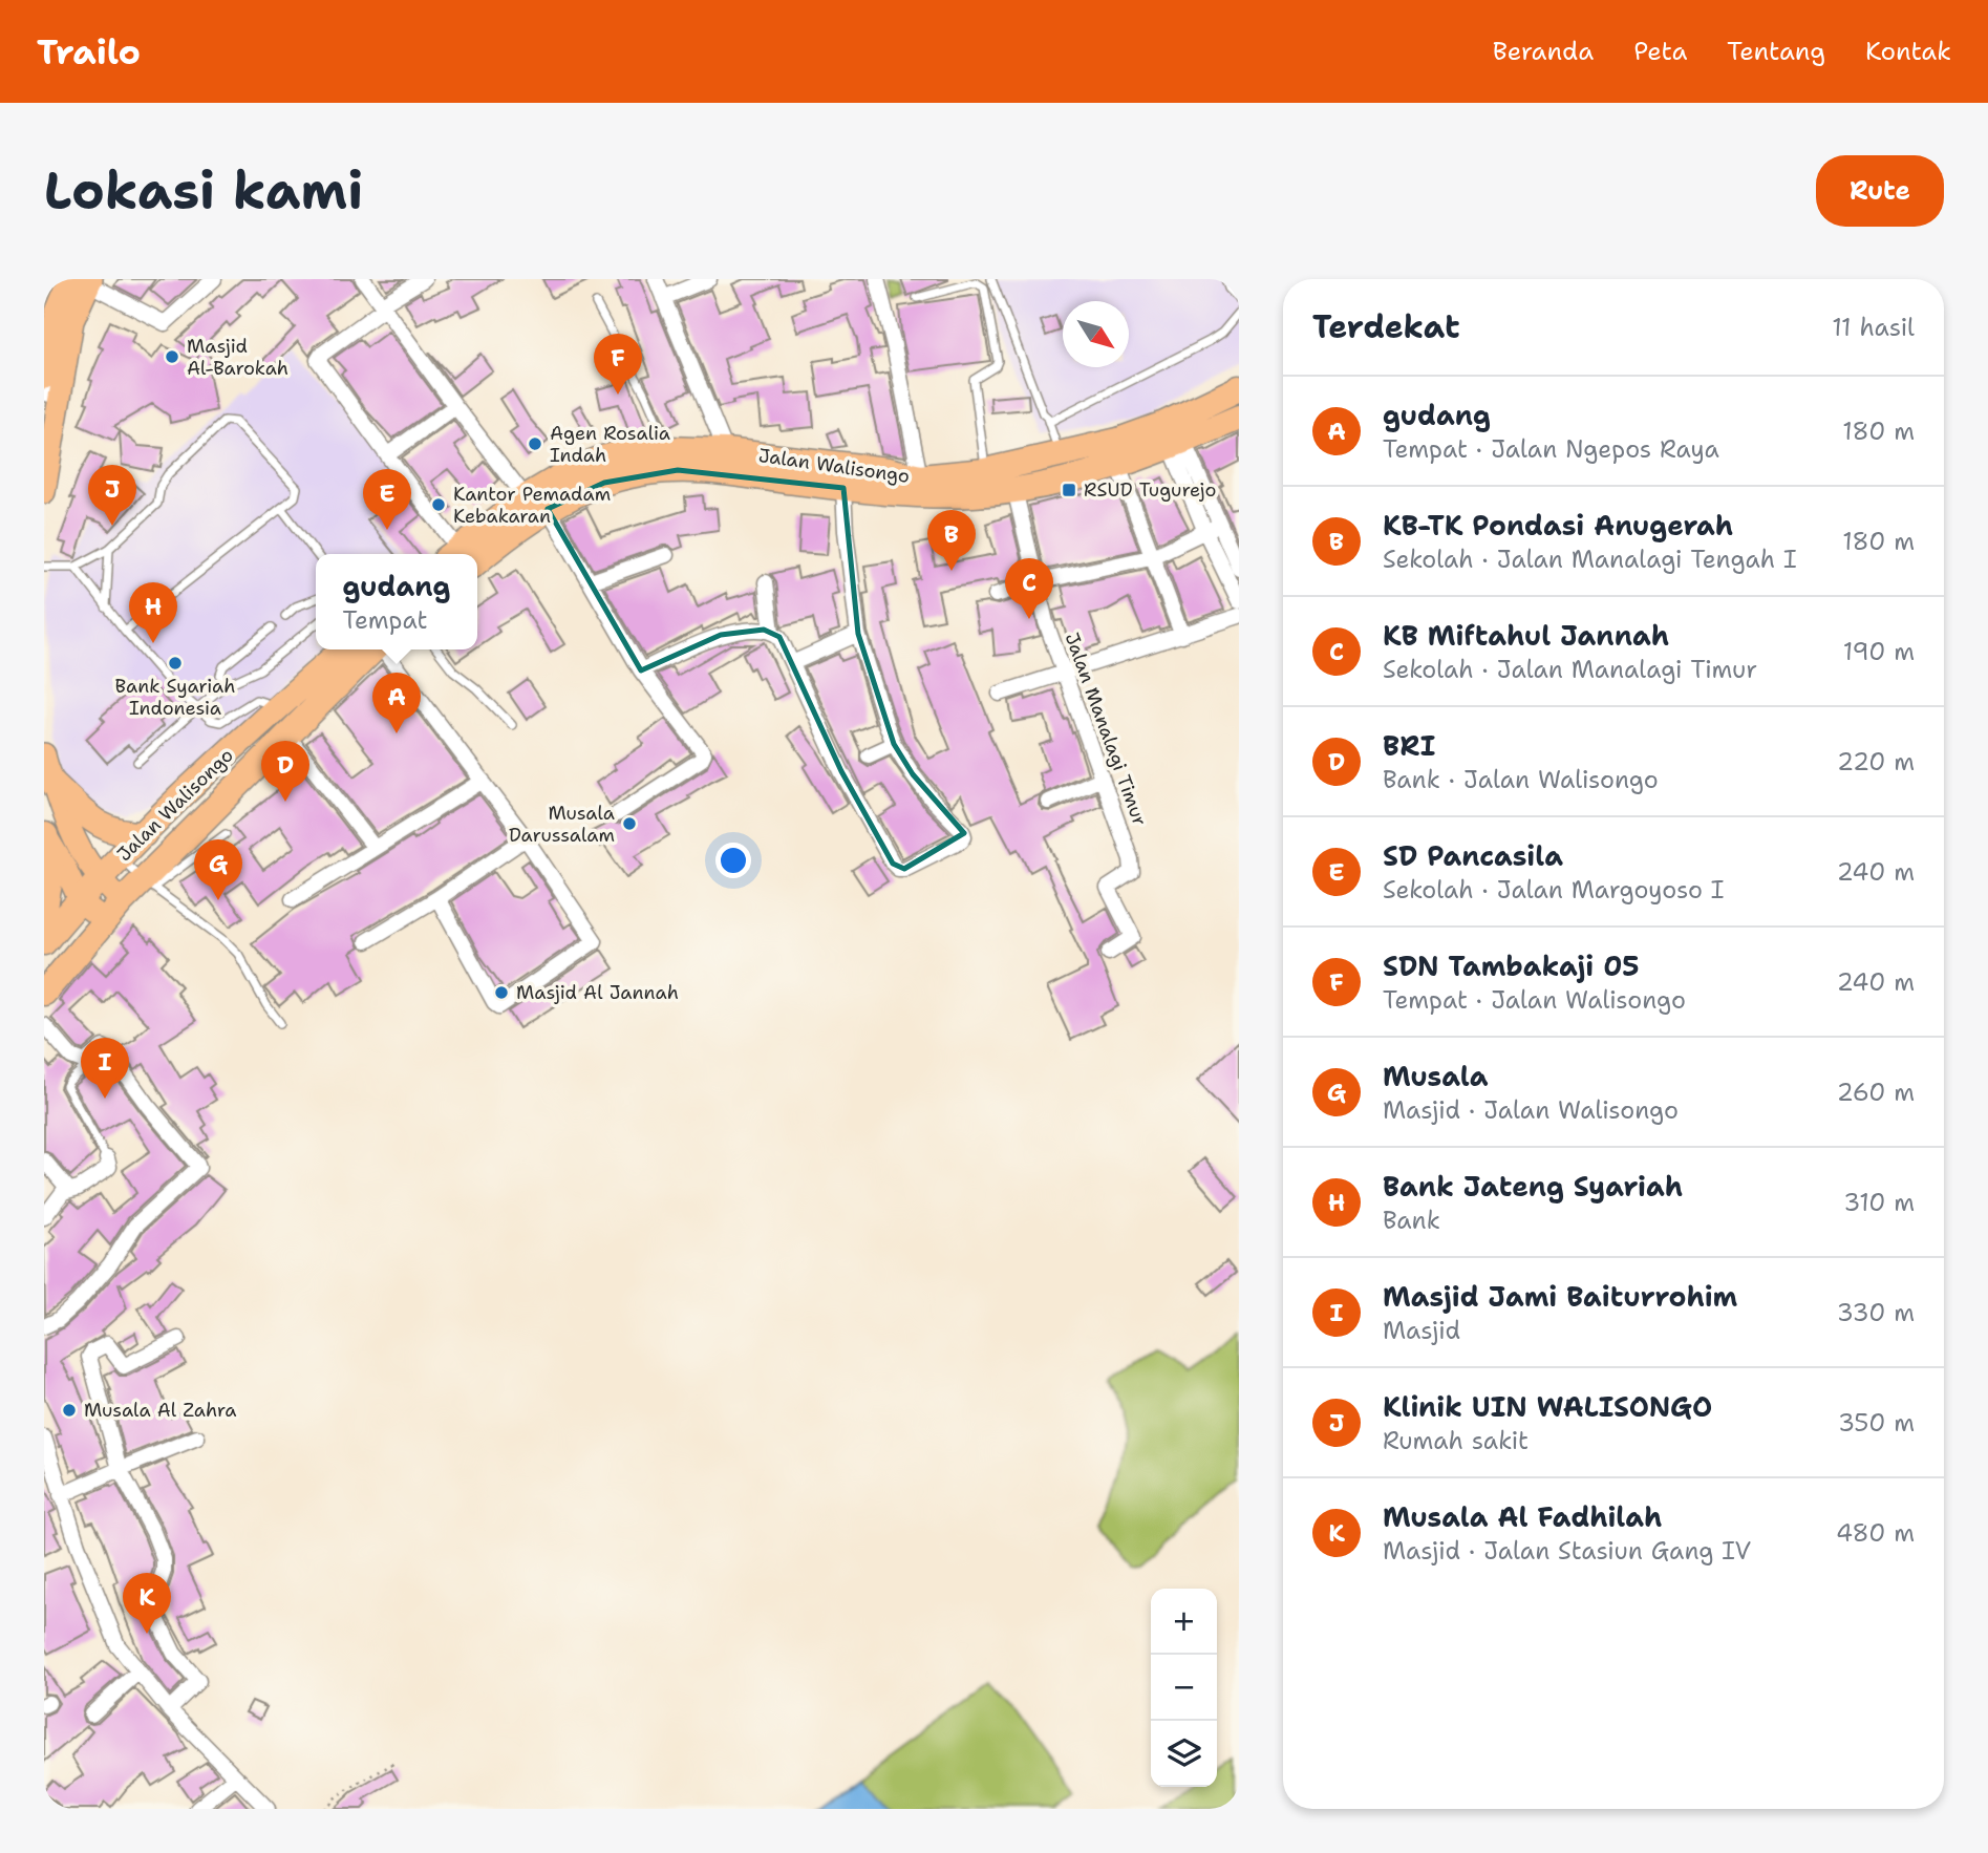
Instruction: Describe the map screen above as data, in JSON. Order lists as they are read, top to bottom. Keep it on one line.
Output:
{"streets":{"highway":["Jalan Walisongo"],"street":["Jalan Manalagi Timur"]},"crossings":[["Jalan Walisongo","Jalan Manalagi Timur"]],"places":{"other":["Masjid Al-Barokah","Agen Rosalia Indah","Kantor Pemadam Kebakaran","Bank Syariah Indonesia","Musala Darussalam","Masjid Al Jannah","Musala Al Zahra"],"transit":["RSUD Tugurejo"]},"north":"bottom right","page":{"header":"Trailo","nav":["Beranda","Peta","Tentang","Kontak"],"buttons":"Rute","title":"Lokasi kami","heading":["Terdekat","11 hasil"],"pins":["F","J","E","B","C","H","A","D","G","I","K"],"list":[{"mark":"A","name":"gudang","note":"Tempat · Jalan Ngepos Raya","value":"180 m"},{"mark":"B","name":"KB-TK Pondasi Anugerah","note":"Sekolah · Jalan Manalagi Tengah I","value":"180 m"},{"mark":"C","name":"KB Miftahul Jannah","note":"Sekolah · Jalan Manalagi Timur","value":"190 m"},{"mark":"D","name":"BRI","note":"Bank · Jalan Walisongo","value":"220 m"},{"mark":"E","name":"SD Pancasila","note":"Sekolah · Jalan Margoyoso I","value":"240 m"},{"mark":"F","name":"SDN Tambakaji 05","note":"Tempat · Jalan Walisongo","value":"240 m"},{"mark":"G","name":"Musala","note":"Masjid · Jalan Walisongo","value":"260 m"},{"mark":"H","name":"Bank Jateng Syariah","note":"Bank","value":"310 m"},{"mark":"I","name":"Masjid Jami Baiturrohim","note":"Masjid","value":"330 m"},{"mark":"J","name":"Klinik UIN WALISONGO","note":"Rumah sakit","value":"350 m"},{"mark":"K","name":"Musala Al Fadhilah","note":"Masjid · Jalan Stasiun Gang IV","value":"480 m"}],"popup":["gudang","Tempat"],"map_buttons":["+","−"]}}
